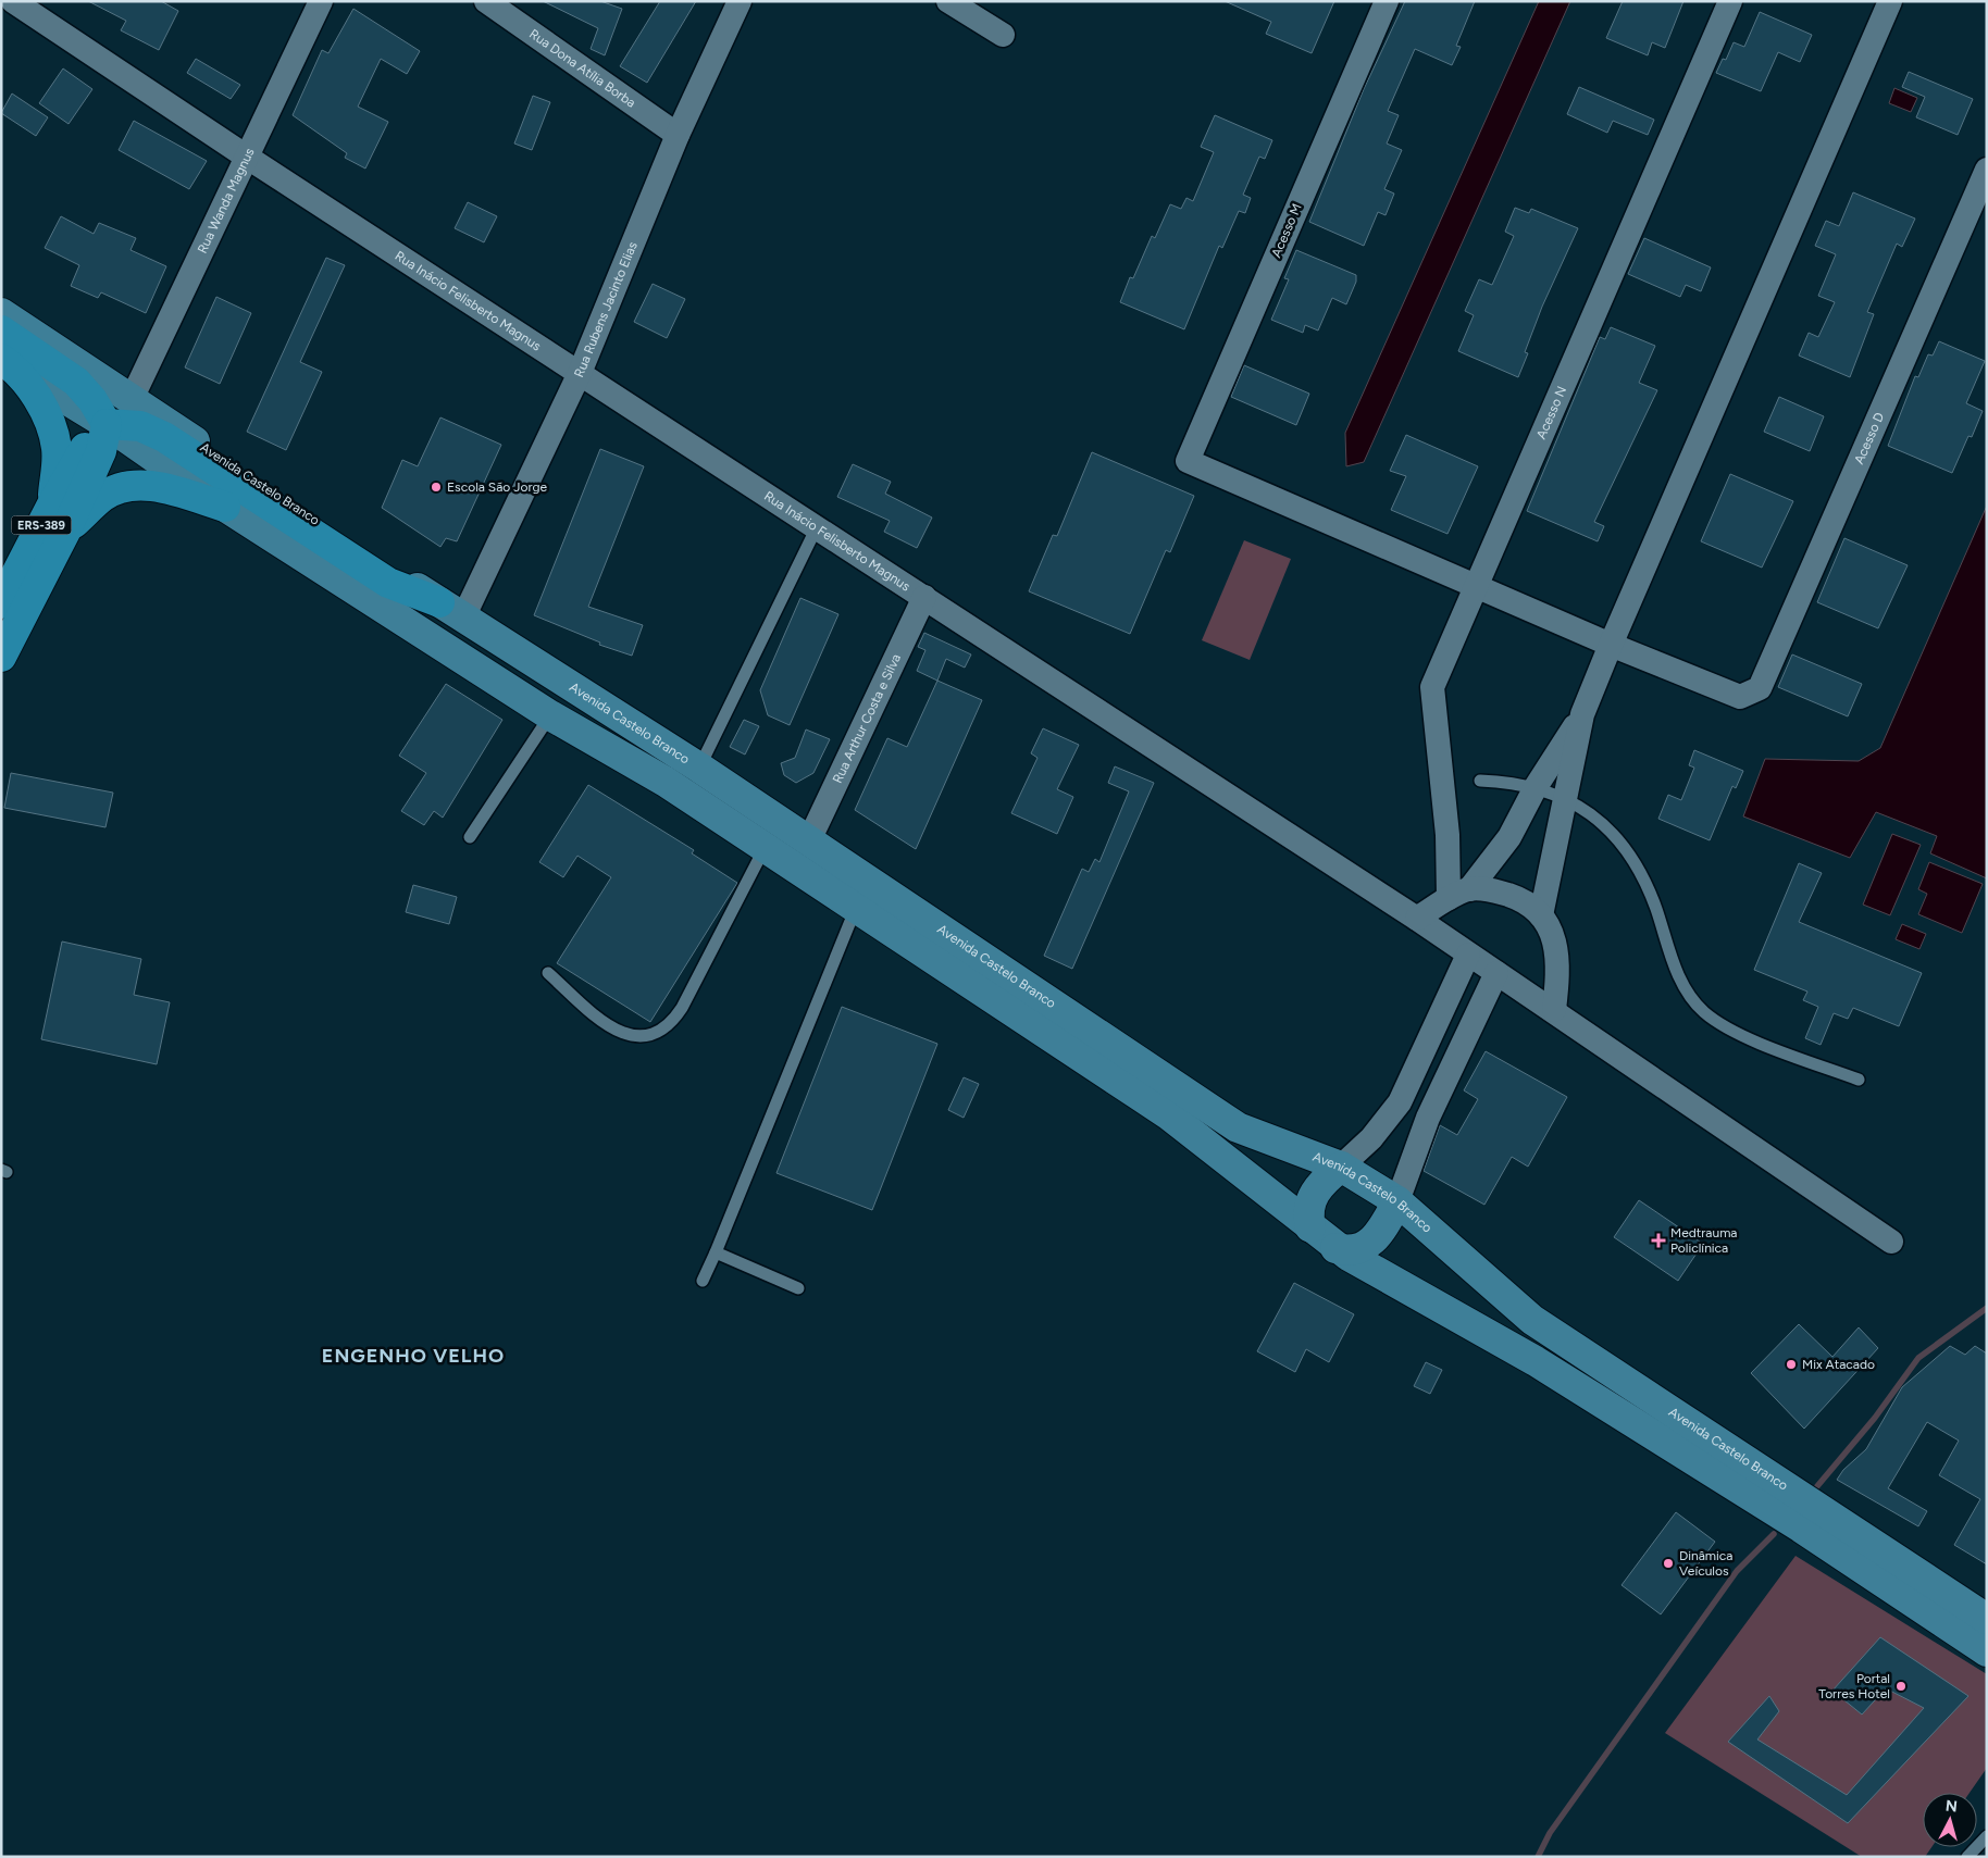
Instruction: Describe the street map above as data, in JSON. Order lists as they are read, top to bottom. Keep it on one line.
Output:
{"streets":{"main road":["Avenida Castelo Branco","ERS-389"],"street":["Rua Dona Atília Borba","Rua Wanda Magnus","Acesso M","Rua Inácio Felisberto Magnus","Rua Rubens Jacinto Elias","Acesso N","Acesso D","Rua Arthur Costa e Silva"]},"crossings":[["Rua Dona Atília Borba","Rua Rubens Jacinto Elias"],["Rua Wanda Magnus","Rua Inácio Felisberto Magnus"],["Rua Wanda Magnus","Avenida Castelo Branco"],["Acesso M","Acesso N"],["Rua Inácio Felisberto Magnus","Rua Rubens Jacinto Elias"],["Rua Inácio Felisberto Magnus","Rua Arthur Costa e Silva"],["Rua Rubens Jacinto Elias","Avenida Castelo Branco"],["Avenida Castelo Branco","ERS-389"],["Avenida Castelo Branco","Rua Arthur Costa e Silva"]],"districts":["ENGENHO VELHO"],"places":{"other":["Escola São Jorge","Mix Atacado","Dinâmica Veículos","Portal Torres Hotel"],"health":["Medtrauma Policlínica"]},"north":"top"}
